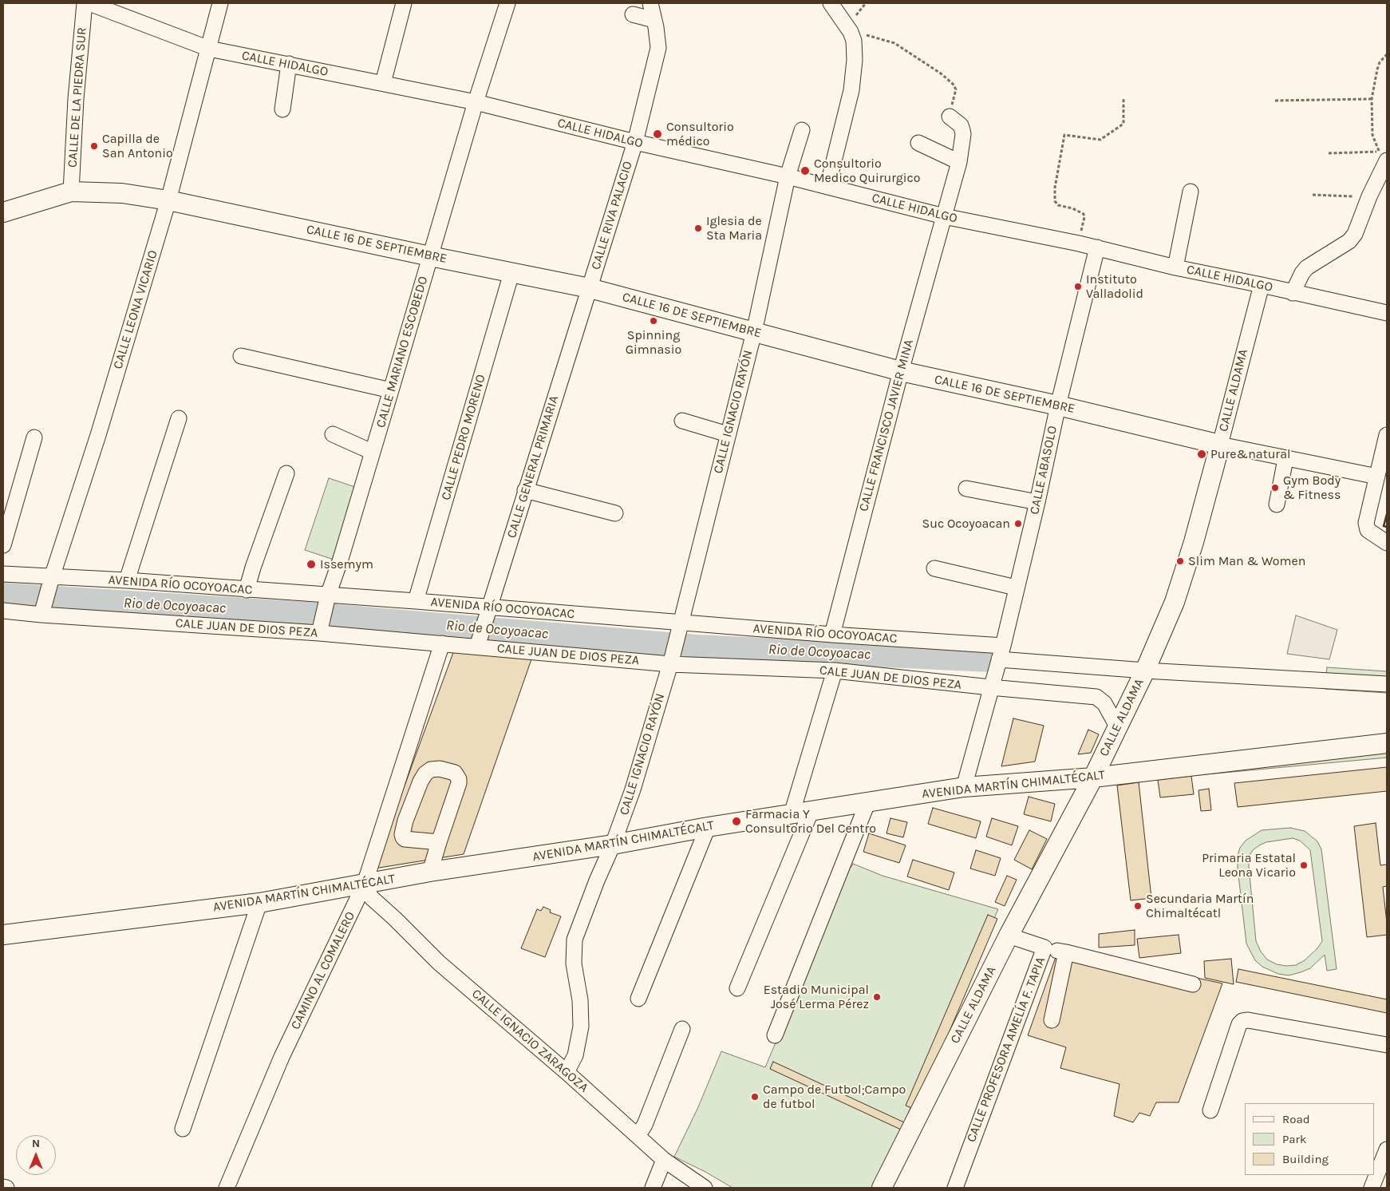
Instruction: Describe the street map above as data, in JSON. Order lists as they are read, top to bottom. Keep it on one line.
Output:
{"streets":{"main road":["CALLE 16 DE SEPTIEMBRE","CALLE ALDAMA","AVENIDA MARTÍN CHIMALTÉCALT"],"street":["CALLE HIDALGO","CALLE DE LA PIEDRA SUR","CALLE RIVA PALACIO","CALLE LEONA VICARIO","CALLE MARIANO ESCOBEDO","CALLE IGNACIO RAYÓN","CALLE FRANCISCO JAVIER MINA","CALLE PEDRO MORENO","CALLE GENERAL PRIMARIA","CALLE ABASOLO","AVENIDA RÍO OCOYOACAC","CALE JUAN DE DIOS PEZA","CAMINO AL COMALERO","CALLE IGNACIO ZARAGOZA","CALLE PROFESORA AMELÍA F. TAPIA"]},"crossings":[["CALLE HIDALGO","CALLE RIVA PALACIO"],["CALLE HIDALGO","CALLE LEONA VICARIO"],["CALLE HIDALGO","CALLE MARIANO ESCOBEDO"],["CALLE HIDALGO","CALLE ALDAMA"],["CALLE HIDALGO","CALLE IGNACIO RAYÓN"],["CALLE HIDALGO","CALLE FRANCISCO JAVIER MINA"],["CALLE HIDALGO","CALLE ABASOLO"],["CALLE DE LA PIEDRA SUR","CALLE 16 DE SEPTIEMBRE"],["CALLE RIVA PALACIO","CALLE 16 DE SEPTIEMBRE"],["CALLE RIVA PALACIO","CALLE GENERAL PRIMARIA"],["CALLE 16 DE SEPTIEMBRE","CALLE LEONA VICARIO"],["CALLE 16 DE SEPTIEMBRE","CALLE MARIANO ESCOBEDO"],["CALLE 16 DE SEPTIEMBRE","CALLE ALDAMA"],["CALLE 16 DE SEPTIEMBRE","CALLE IGNACIO RAYÓN"],["CALLE 16 DE SEPTIEMBRE","CALLE FRANCISCO JAVIER MINA"],["CALLE 16 DE SEPTIEMBRE","CALLE PEDRO MORENO"],["CALLE 16 DE SEPTIEMBRE","CALLE GENERAL PRIMARIA"],["CALLE 16 DE SEPTIEMBRE","CALLE ABASOLO"],["CALLE LEONA VICARIO","AVENIDA RÍO OCOYOACAC"],["CALLE LEONA VICARIO","CALE JUAN DE DIOS PEZA"],["CALLE MARIANO ESCOBEDO","AVENIDA RÍO OCOYOACAC"],["CALLE MARIANO ESCOBEDO","CALE JUAN DE DIOS PEZA"],["CALLE ALDAMA","AVENIDA RÍO OCOYOACAC"],["CALLE ALDAMA","CALE JUAN DE DIOS PEZA"],["CALLE ALDAMA","AVENIDA MARTÍN CHIMALTÉCALT"],["CALLE ALDAMA","CALLE PROFESORA AMELÍA F. TAPIA"],["CALLE IGNACIO RAYÓN","AVENIDA RÍO OCOYOACAC"],["CALLE IGNACIO RAYÓN","CALE JUAN DE DIOS PEZA"],["CALLE IGNACIO RAYÓN","AVENIDA MARTÍN CHIMALTÉCALT"],["CALLE IGNACIO RAYÓN","CALLE IGNACIO ZARAGOZA"],["CALLE FRANCISCO JAVIER MINA","AVENIDA RÍO OCOYOACAC"],["CALLE PEDRO MORENO","AVENIDA RÍO OCOYOACAC"],["CALLE GENERAL PRIMARIA","AVENIDA RÍO OCOYOACAC"],["CALLE GENERAL PRIMARIA","CALE JUAN DE DIOS PEZA"],["CALLE ABASOLO","AVENIDA RÍO OCOYOACAC"],["CALLE ABASOLO","CALE JUAN DE DIOS PEZA"],["CALE JUAN DE DIOS PEZA","CAMINO AL COMALERO"],["AVENIDA MARTÍN CHIMALTÉCALT","CAMINO AL COMALERO"],["AVENIDA MARTÍN CHIMALTÉCALT","CALLE IGNACIO ZARAGOZA"],["CAMINO AL COMALERO","CALLE IGNACIO ZARAGOZA"]],"water":["Rio de Ocoyoacac"],"places":["Consultorio médico","Capilla de San Antonio","Consultorio Medico Quirurgico","Iglesia de Sta Maria","Instituto Valladolid","Spinning Gimnasio","Pure&natural","Gym Body & Fitness","Suc Ocoyoacan","Slim Man & Women","Issemym","Farmacia Y Consultorio Del Centro","Primaria Estatal Leona Vicario","Secundaria Martín Chimaltécatl","Estadio Municipal José Lerma Pérez","Campo de Futbol;Campo de futbol"],"legend":["Road","Park","Building"],"north":"top"}
